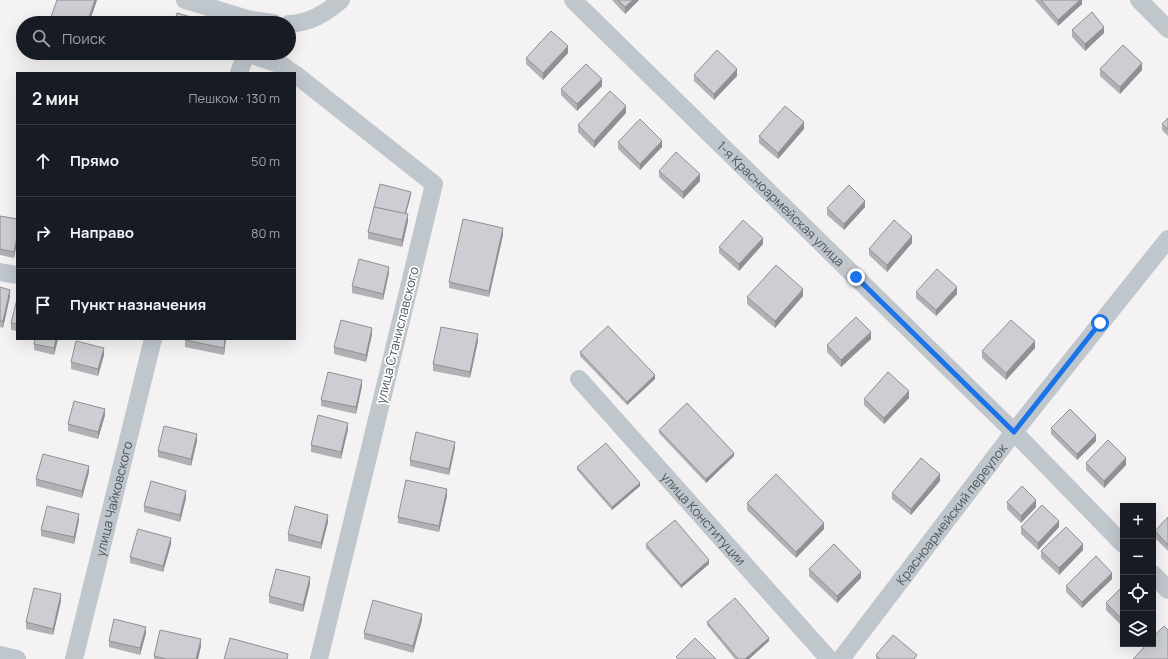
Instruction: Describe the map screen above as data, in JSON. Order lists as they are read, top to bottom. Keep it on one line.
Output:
{"streets":{"street":["1-я Красноармейская улица","улица Станиславского","улица Чайковского","Красноармейский переулок","улица Конституции"]},"crossings":[["1-я Красноармейская улица","Красноармейский переулок"]],"page":{"search":"Поиск","heading":["2 мин","Пешком · 130 m"],"list":[["Прямо","50 m"],["Направо","80 m"],"Пункт назначения"],"map_buttons":["+","−"]}}
